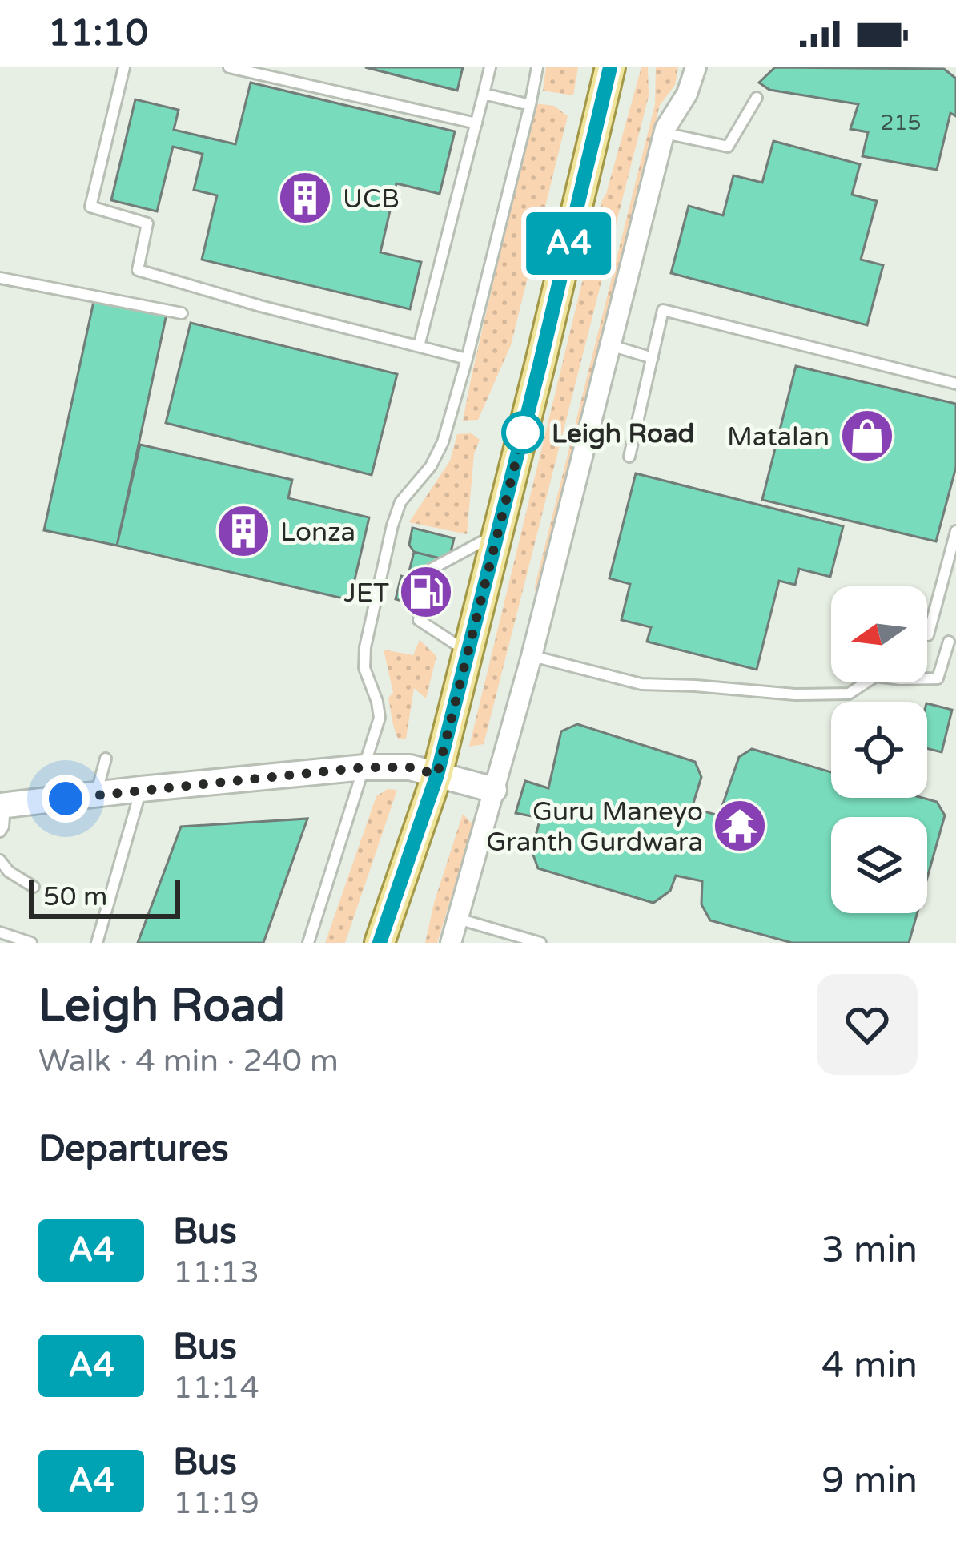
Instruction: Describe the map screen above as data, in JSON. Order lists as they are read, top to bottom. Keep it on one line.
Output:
{"places":{"building":["UCB","Lonza"],"other":["Leigh Road"],"shop":["Matalan"],"fuel station":["JET"],"temple":["Guru Maneyo Granth Gurdwara"]},"lines":["bus line A4"],"house_numbers":["215"],"scale_bar":"50 m","north":"left","page":{"status":"11:10","on_map":"A4","scale":"50 m","heading":[["Leigh Road","Walk · 4 min · 240 m"],"Departures"],"list":[{"mark":"A4","name":"Bus","note":"11:13","value":"3 min"},{"mark":"A4","name":"Bus","note":"11:14","value":"4 min"},{"mark":"A4","name":"Bus","note":"11:19","value":"9 min"}]}}
